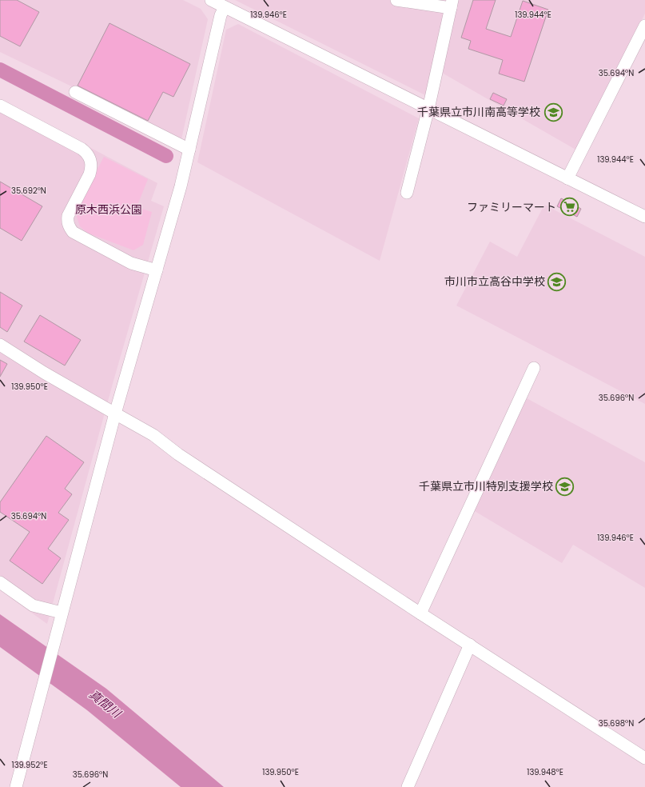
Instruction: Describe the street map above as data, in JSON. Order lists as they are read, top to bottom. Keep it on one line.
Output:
{"water":["真間川"],"parks":["原木西浜公園"],"places":{"school or university":["千葉県立市川南高等学校","市川市立高谷中学校","千葉県立市川特別支援学校"],"supermarket":["ファミリーマート"]},"coordinates":["139.946°E","139.944°E","35.694°N","35.692°N","139.950°E","35.696°N","35.698°N","139.952°E","139.948°E"]}
